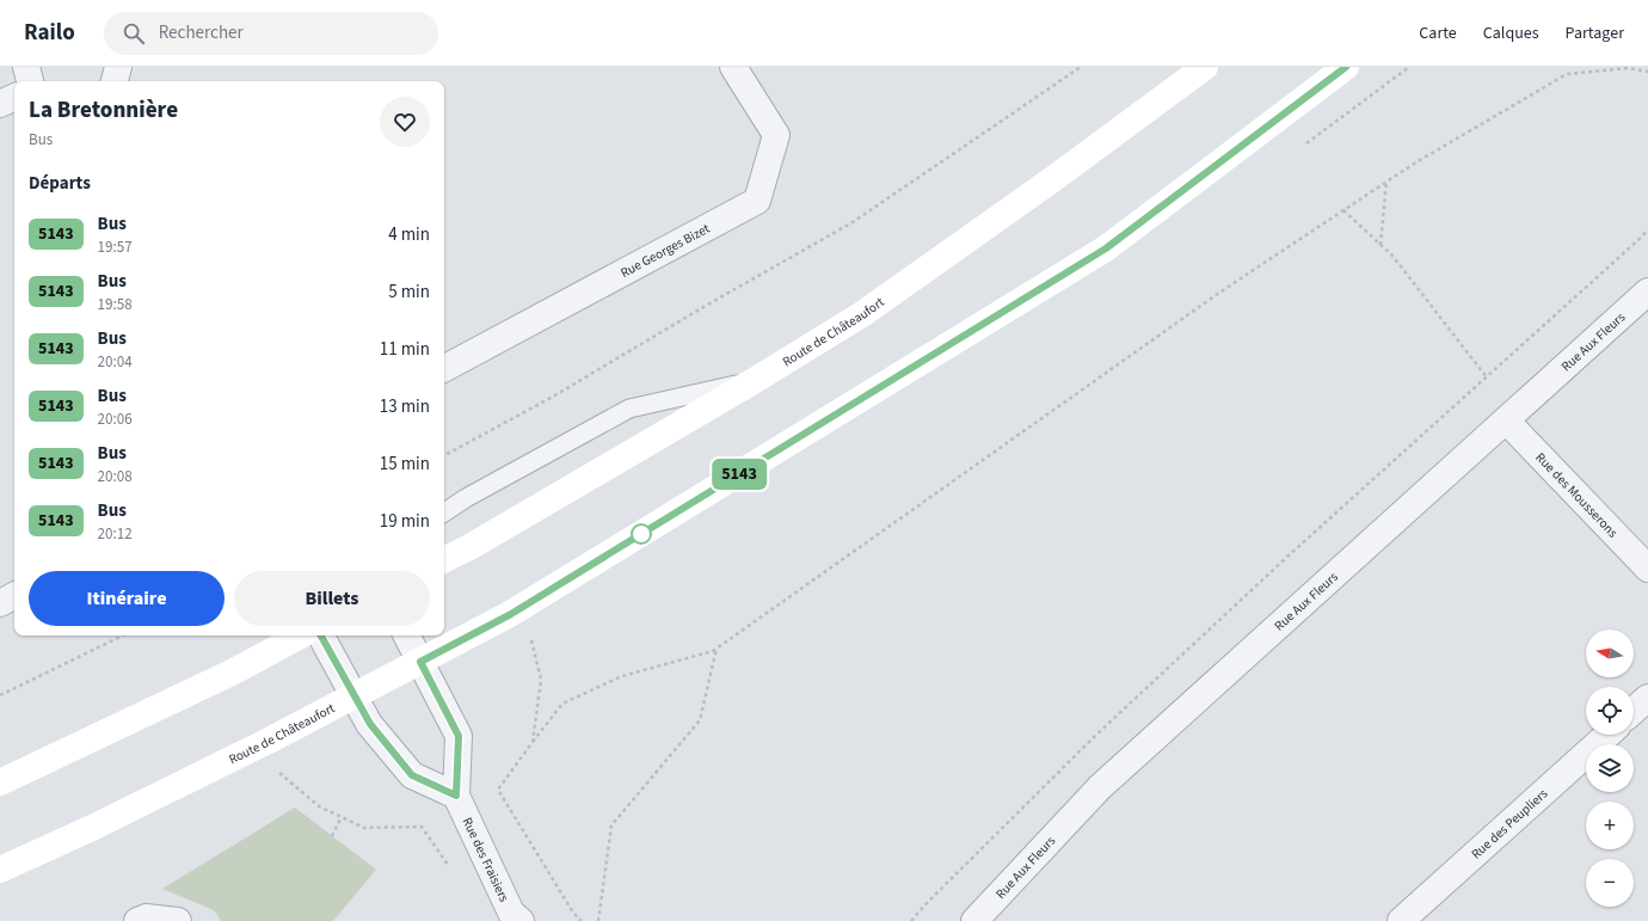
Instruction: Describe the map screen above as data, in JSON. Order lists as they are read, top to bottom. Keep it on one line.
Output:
{"streets":{"main road":["Route de Châteaufort"],"street":["Rue Georges Bizet","Rue Aux Fleurs","Rue des Mousserons","Rue des Peupliers","Rue des Fraisiers"]},"crossings":[["Rue Aux Fleurs","Rue des Mousserons"]],"lines":["bus line 5143"],"north":"left","page":{"header":"Railo","search":"Rechercher","nav":["Carte","Calques","Partager"],"on_map":"5143","heading":[["La Bretonnière","Bus"],"Départs"],"list":[{"mark":"5143","name":"Bus","note":"19:57","value":"4 min"},{"mark":"5143","name":"Bus","note":"19:58","value":"5 min"},{"mark":"5143","name":"Bus","note":"20:04","value":"11 min"},{"mark":"5143","name":"Bus","note":"20:06","value":"13 min"},{"mark":"5143","name":"Bus","note":"20:08","value":"15 min"},{"mark":"5143","name":"Bus","note":"20:12","value":"19 min"}],"buttons":["Itinéraire","Billets"],"map_buttons":["+","−"]}}
